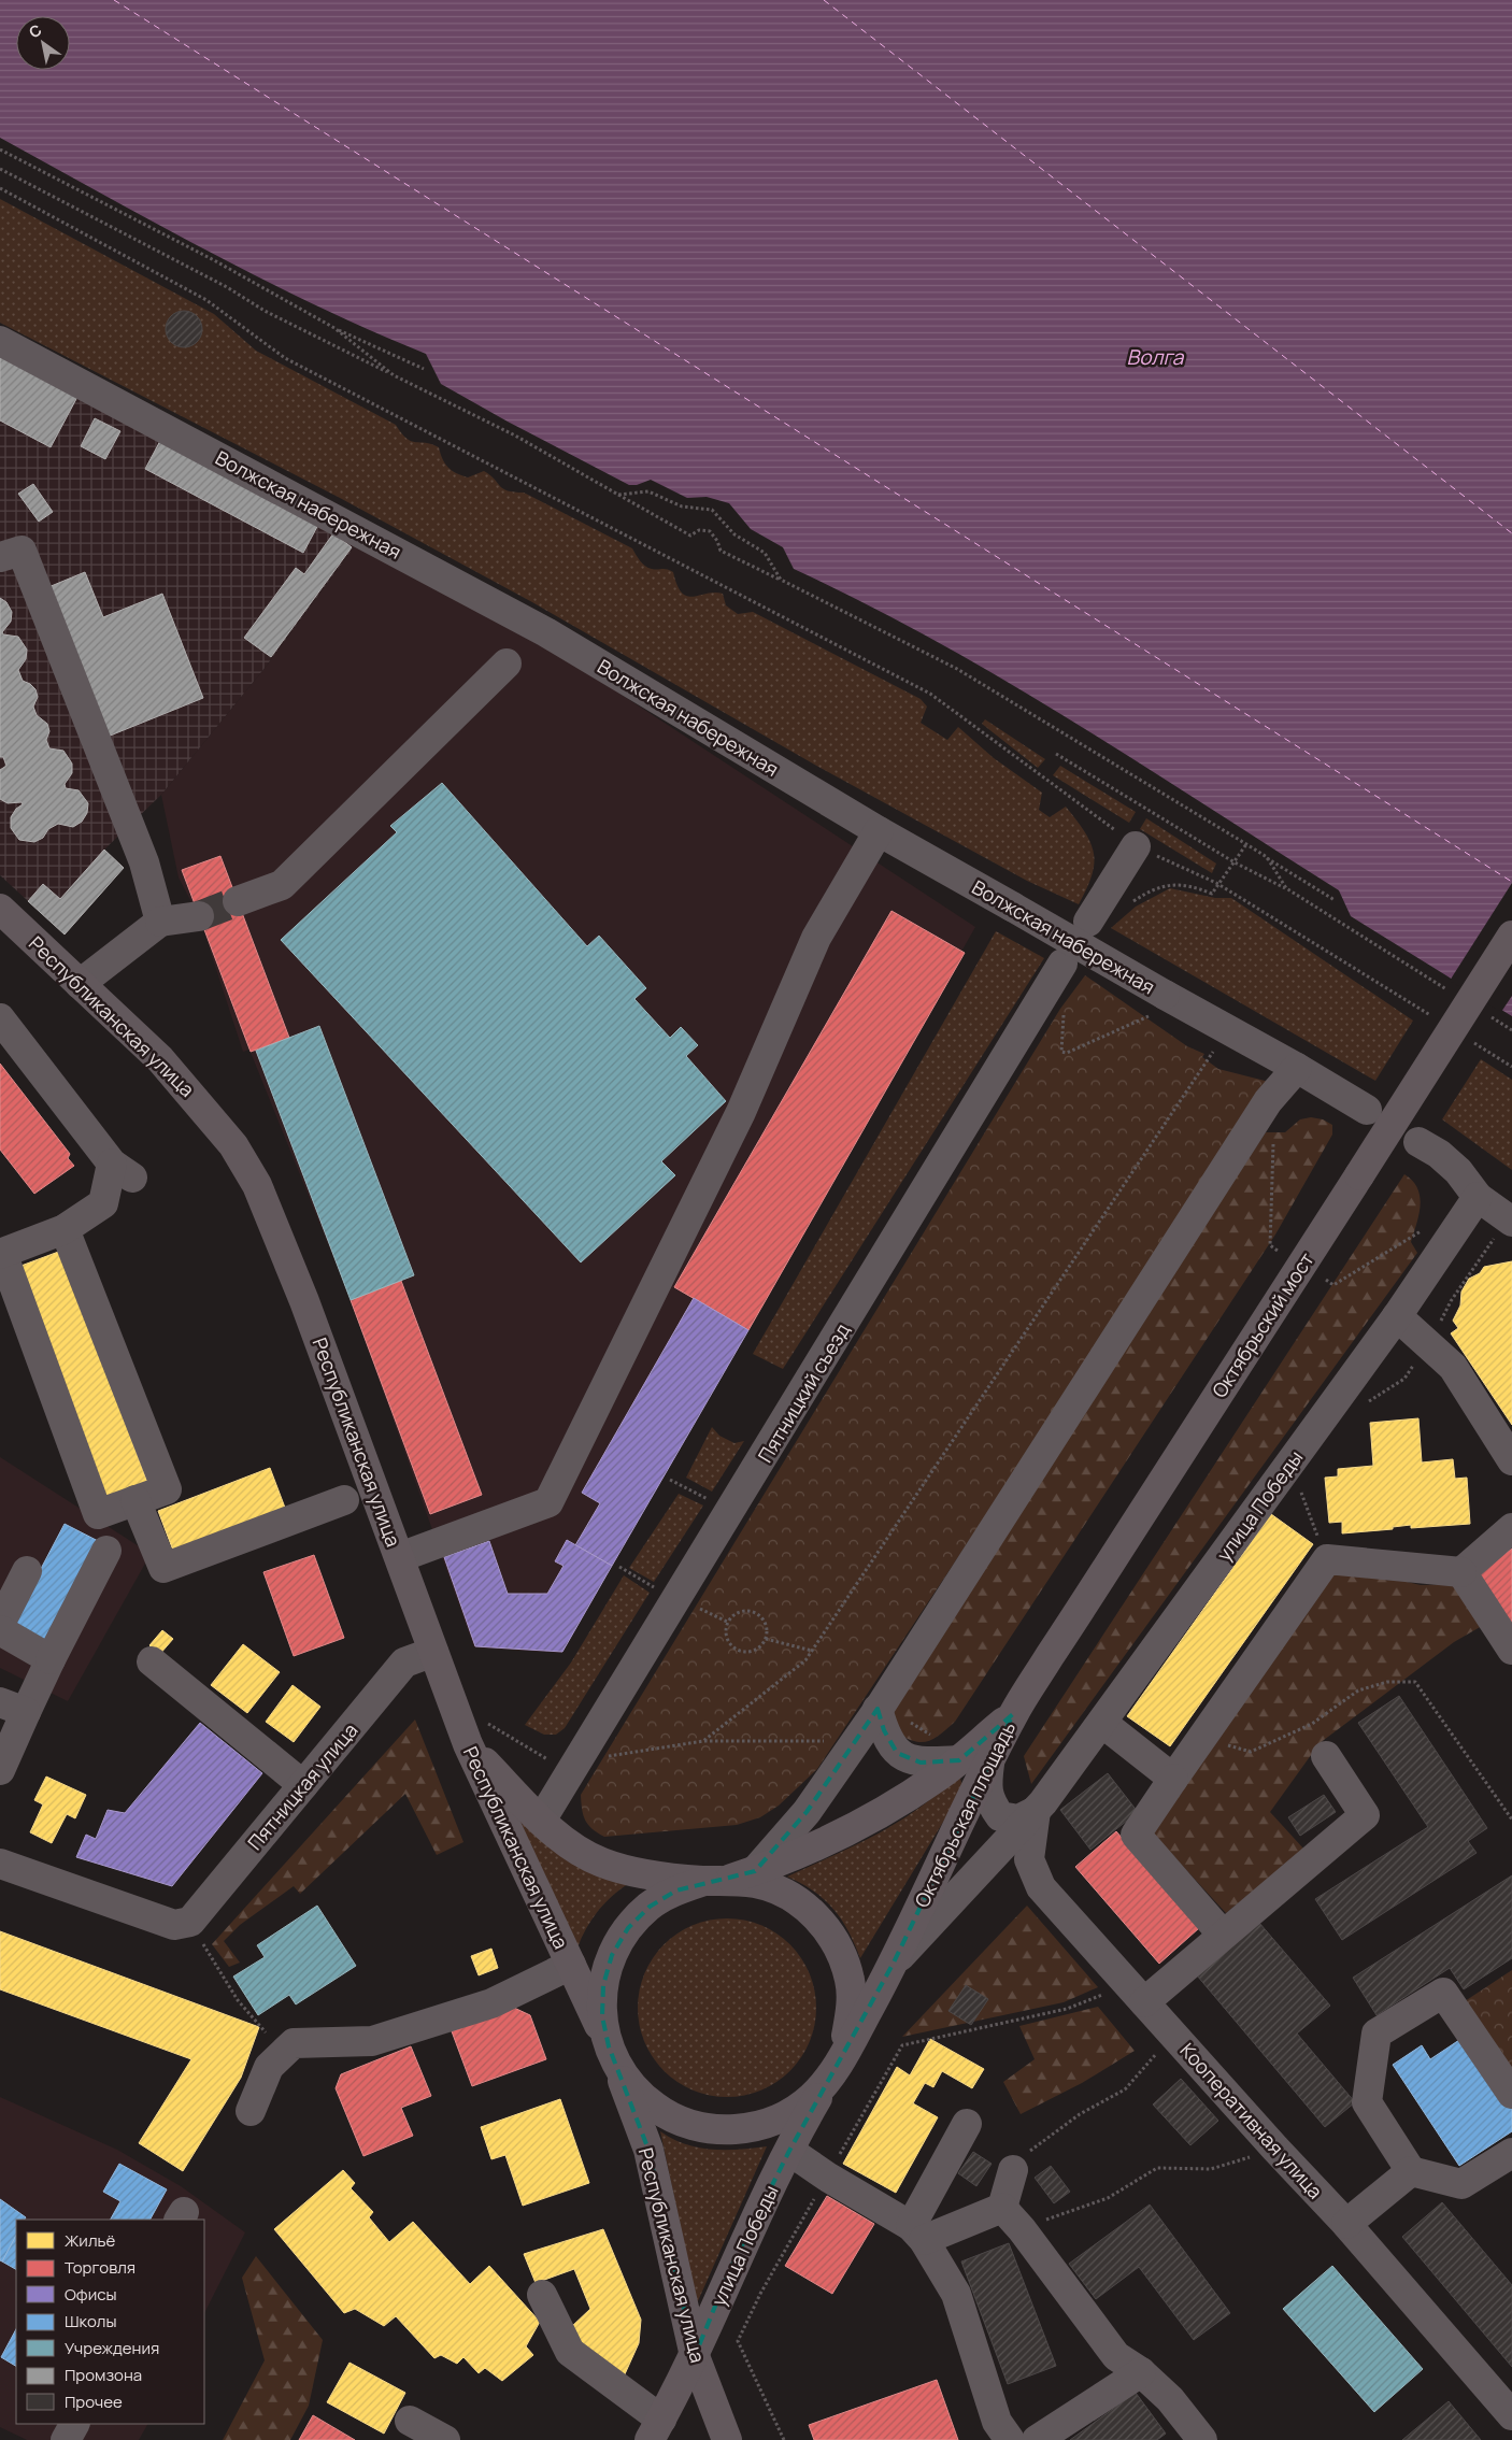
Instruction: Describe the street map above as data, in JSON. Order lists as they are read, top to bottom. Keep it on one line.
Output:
{"streets":{"main road":["Республиканская улица","Октябрьский мост","улица Победы","Октябрьская площадь"],"street":["Волжская набережная","Пятницкий съезд","Пятницкая улица","Кооперативная улица"]},"crossings":[["Республиканская улица","улица Победы"],["Республиканская улица","Пятницкая улица"],["Республиканская улица","Октябрьская площадь"],["Октябрьский мост","Октябрьская площадь"],["Пятницкий съезд","Октябрьская площадь"],["улица Победы","Октябрьская площадь"],["улица Победы","Кооперативная улица"]],"water":["Волга"],"legend":["Жильё","Торговля","Офисы","Школы","Учреждения","Промзона","Прочее"],"north":"top left"}
